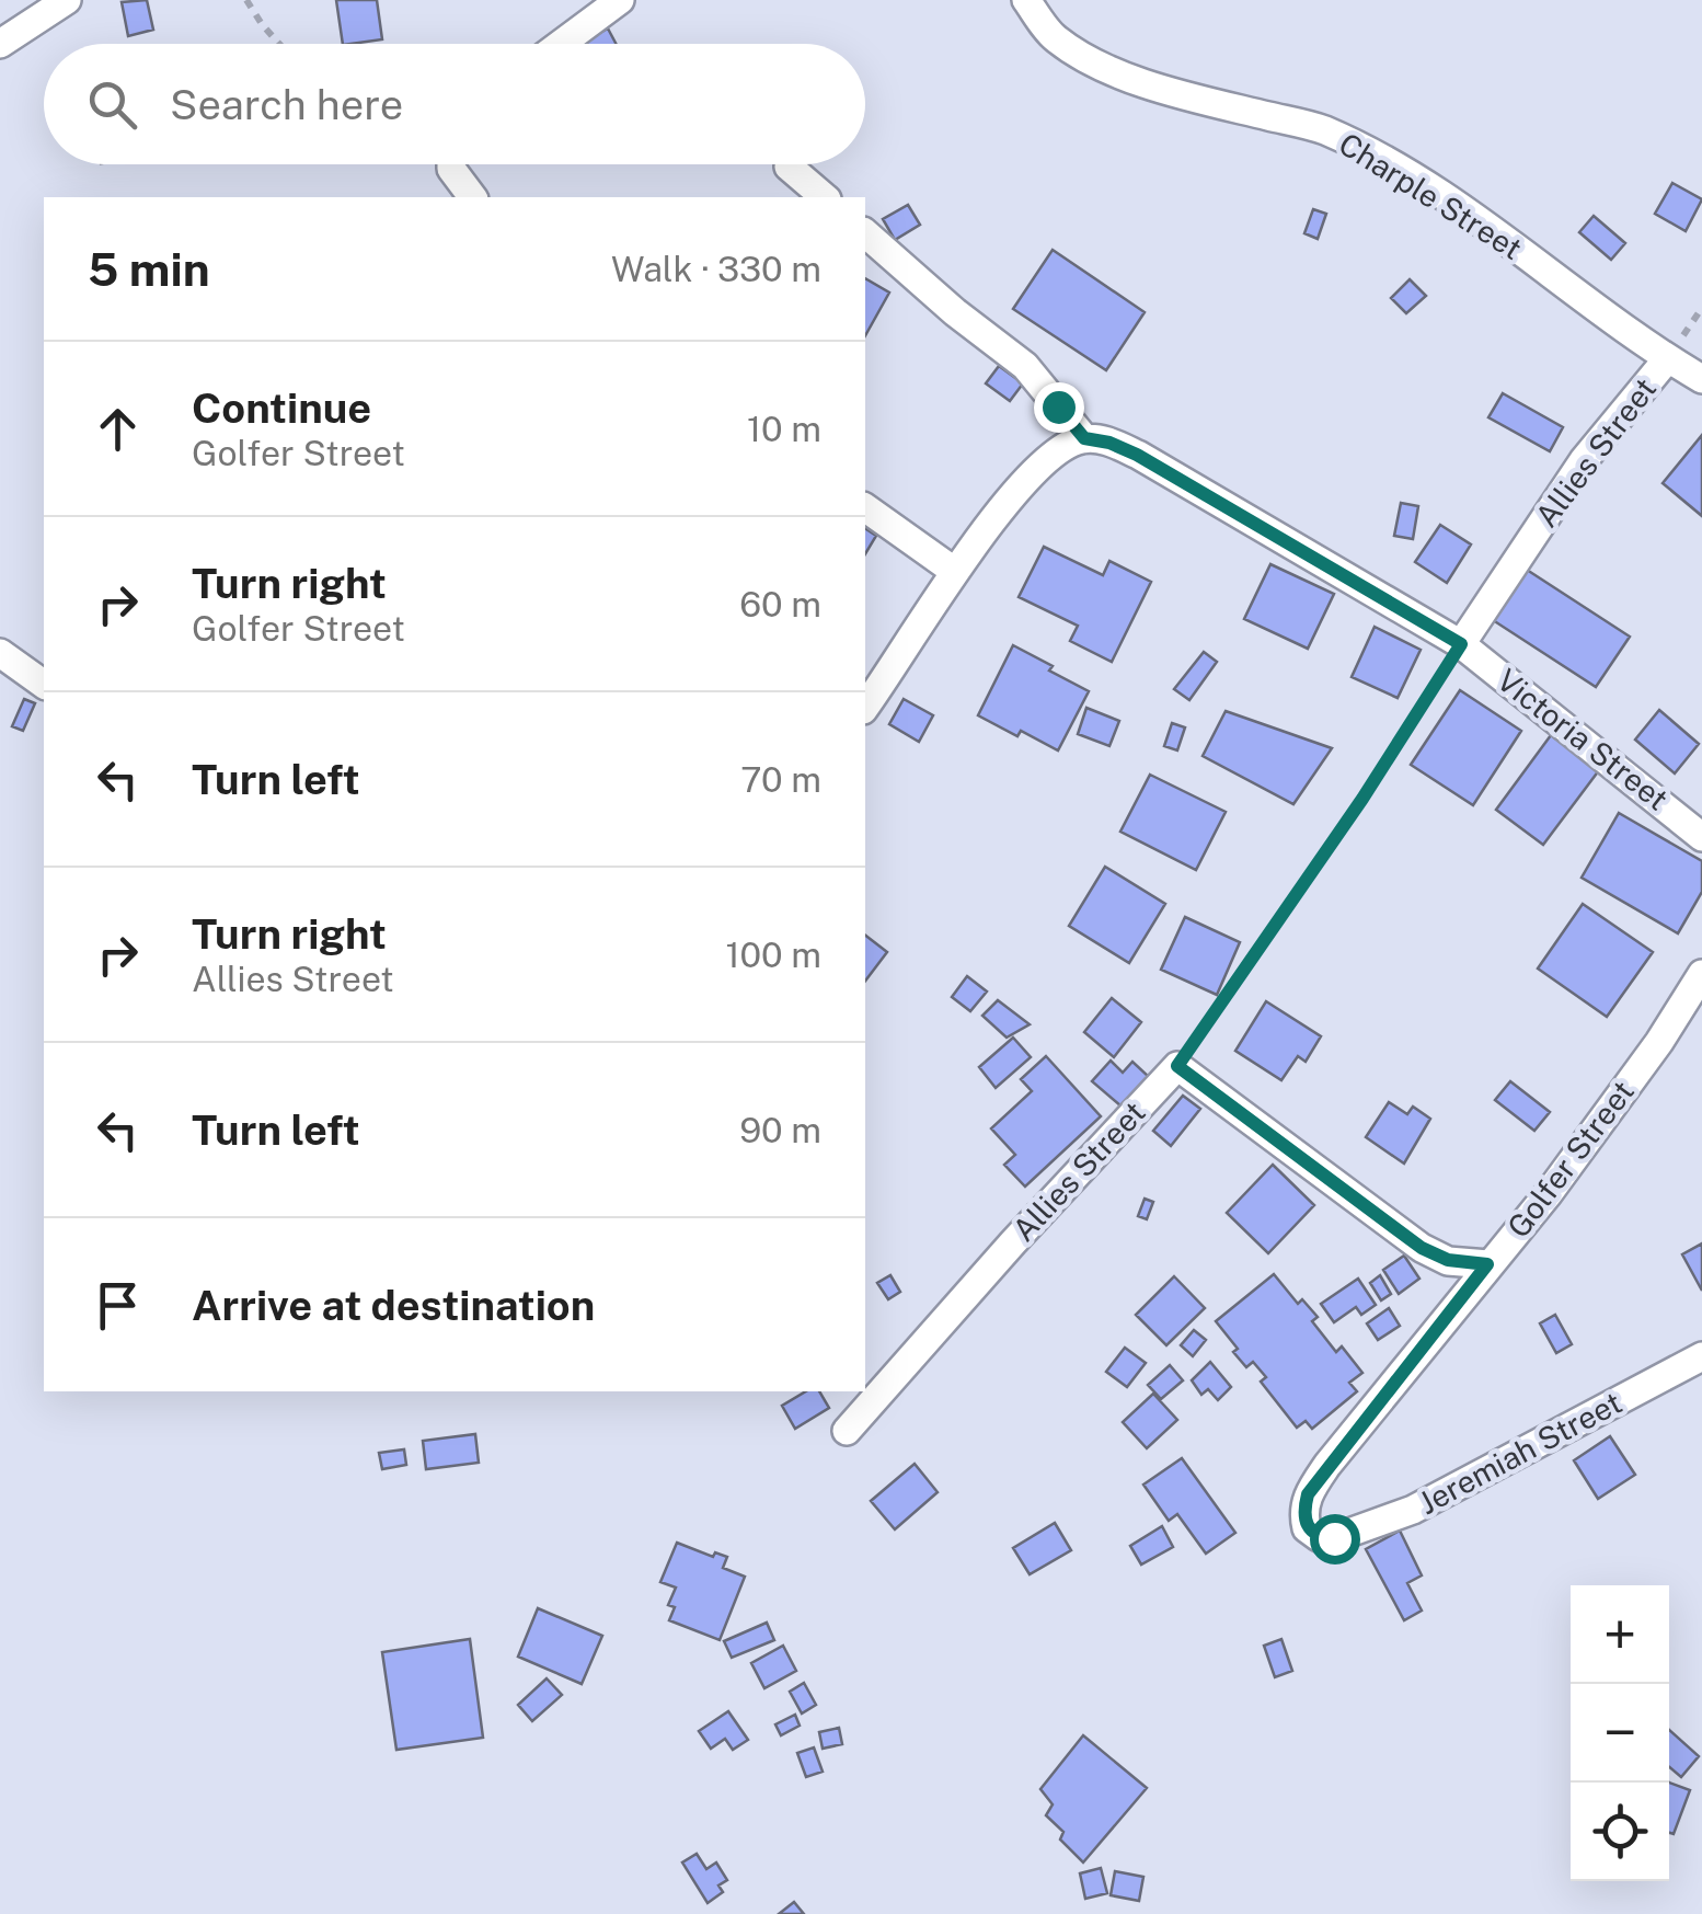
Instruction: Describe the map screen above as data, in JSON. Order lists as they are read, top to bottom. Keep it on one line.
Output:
{"streets":{"street":["Charple Street","Allies Street","Victoria Street","Golfer Street","Jeremiah Street"]},"crossings":[["Charple Street","Allies Street"],["Allies Street","Victoria Street"],["Golfer Street","Jeremiah Street"]],"page":{"search":"Search here","heading":["5 min","Walk · 330 m"],"list":[["Continue","Golfer Street","10 m"],["Turn right","Golfer Street","60 m"],["Turn left","70 m"],["Turn right","Allies Street","100 m"],["Turn left","90 m"],"Arrive at destination"],"map_buttons":["+","−"]}}
